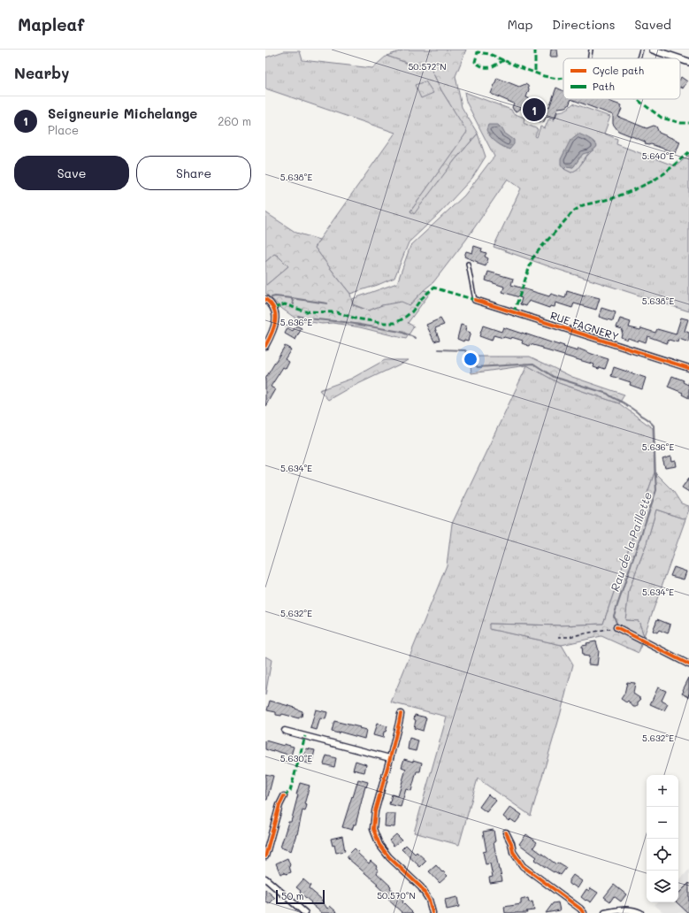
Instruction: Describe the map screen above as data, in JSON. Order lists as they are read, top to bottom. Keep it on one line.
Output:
{"streets":{"street":["RUE FAGNERY"]},"water":["Rau de la Paillette"],"legend":["Cycle path","Path"],"scale_bar":"50 m","page":{"header":"Mapleaf","nav":["Map","Directions","Saved"],"heading":"Nearby","list":[{"mark":"1","name":"Seigneurie Michelange","note":"Place","value":"260 m"}],"pins":"1","buttons":["Save","Share"],"map_buttons":["+","−"],"scale":"50 m"},"coordinates":["50.572°N","5.640°E","5.638°E","5.636°E","5.634°E","5.632°E","5.630°E","50.570°N"]}
